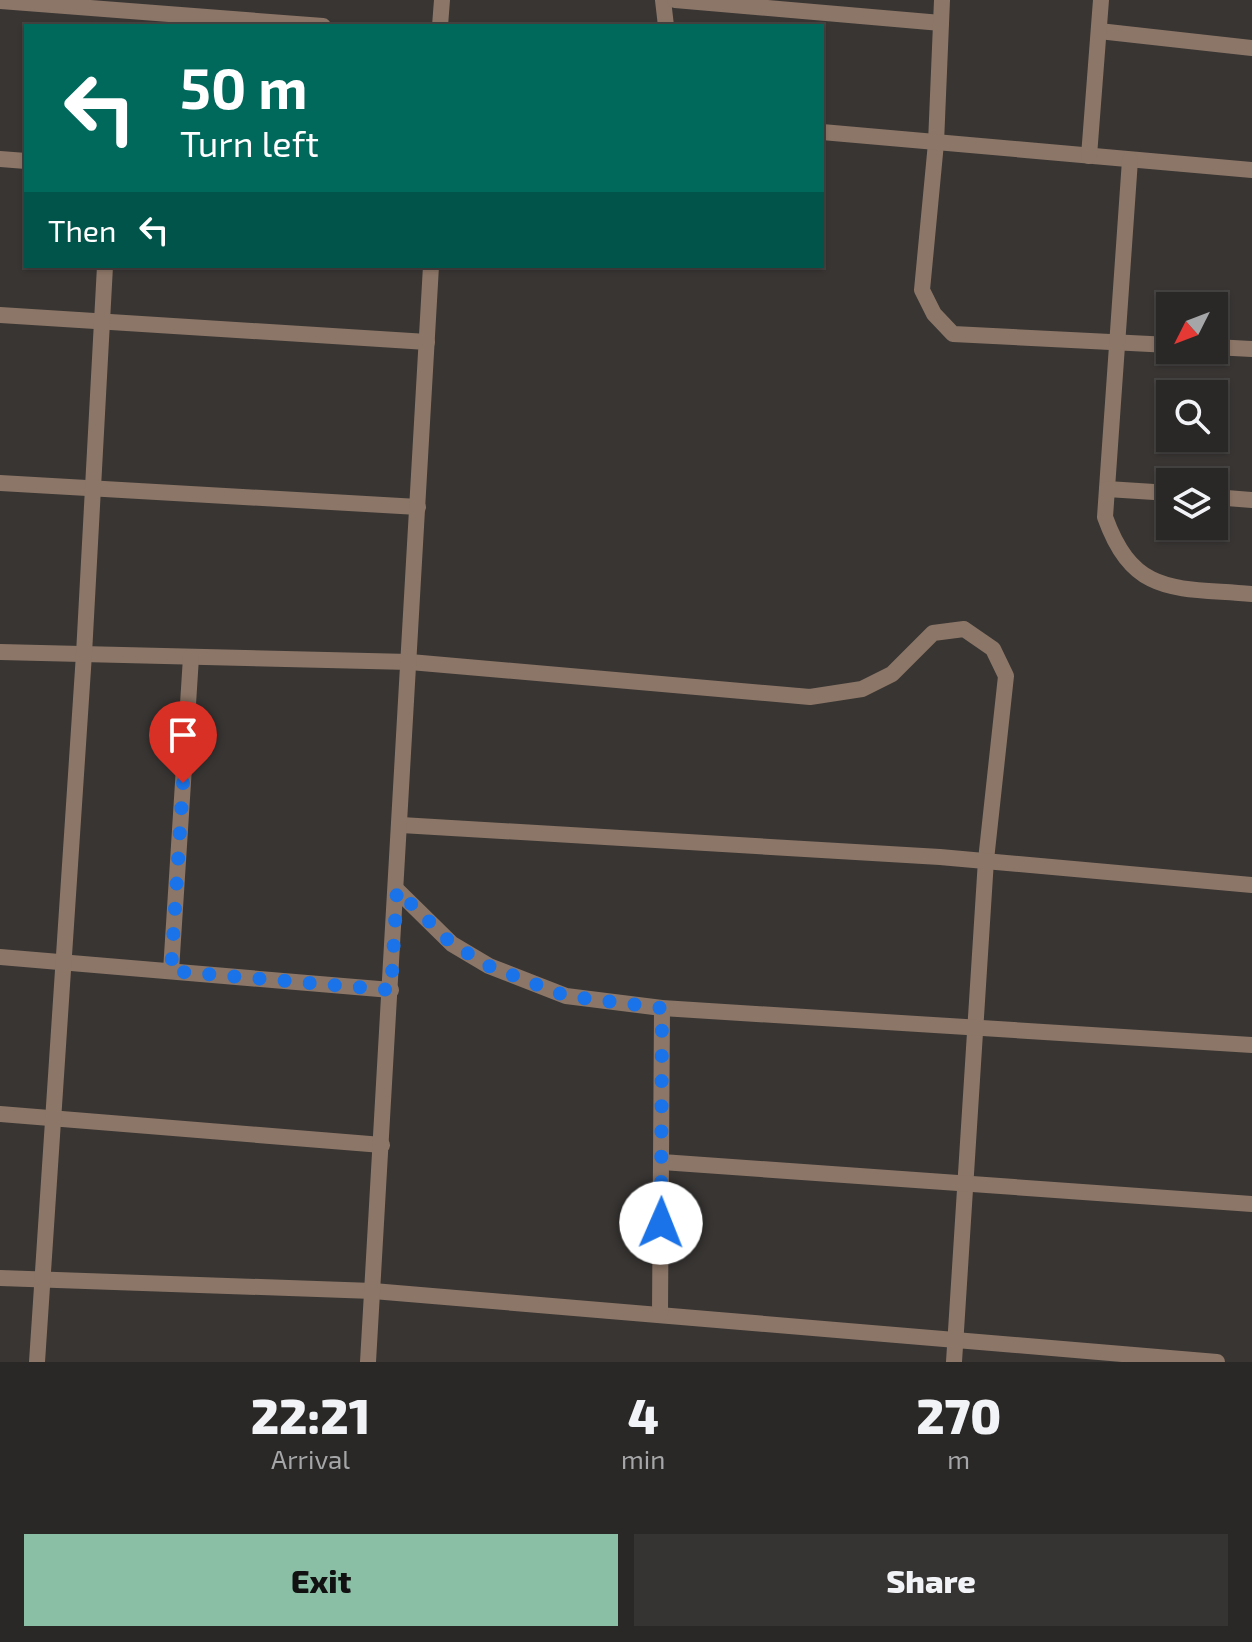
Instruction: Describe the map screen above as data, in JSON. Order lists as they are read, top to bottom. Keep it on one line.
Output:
{"north":"bottom left","page":{"turn":["50 m","Turn left"],"then":"Then","eta":["22:21","Arrival","4","min","270","m"],"buttons":["Exit","Share"]}}
